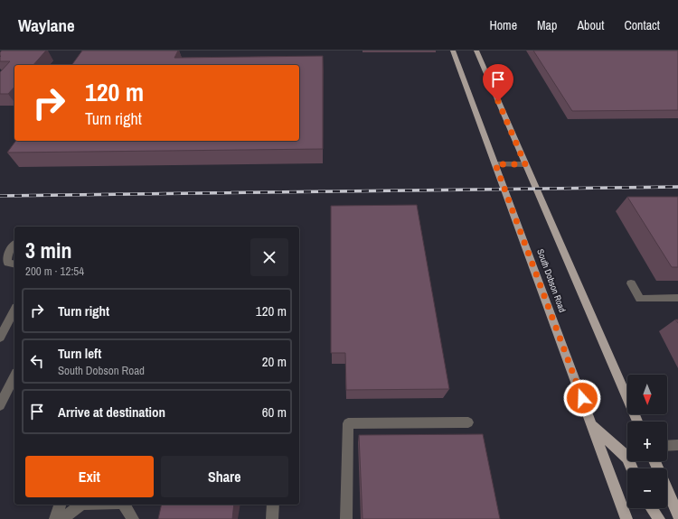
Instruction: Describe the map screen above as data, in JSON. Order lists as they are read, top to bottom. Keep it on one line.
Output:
{"streets":{"main road":["South Dobson Road"]},"north":"bottom","page":{"header":"Waylane","nav":["Home","Map","About","Contact"],"turn":["120 m","Turn right"],"heading":["3 min","200 m · 12:54"],"list":[{"name":"Turn right","value":"120 m"},{"name":"Turn left","note":"South Dobson Road","value":"20 m"},{"name":"Arrive at destination","value":"60 m"}],"map_buttons":["+","−"],"buttons":["Exit","Share"]}}
